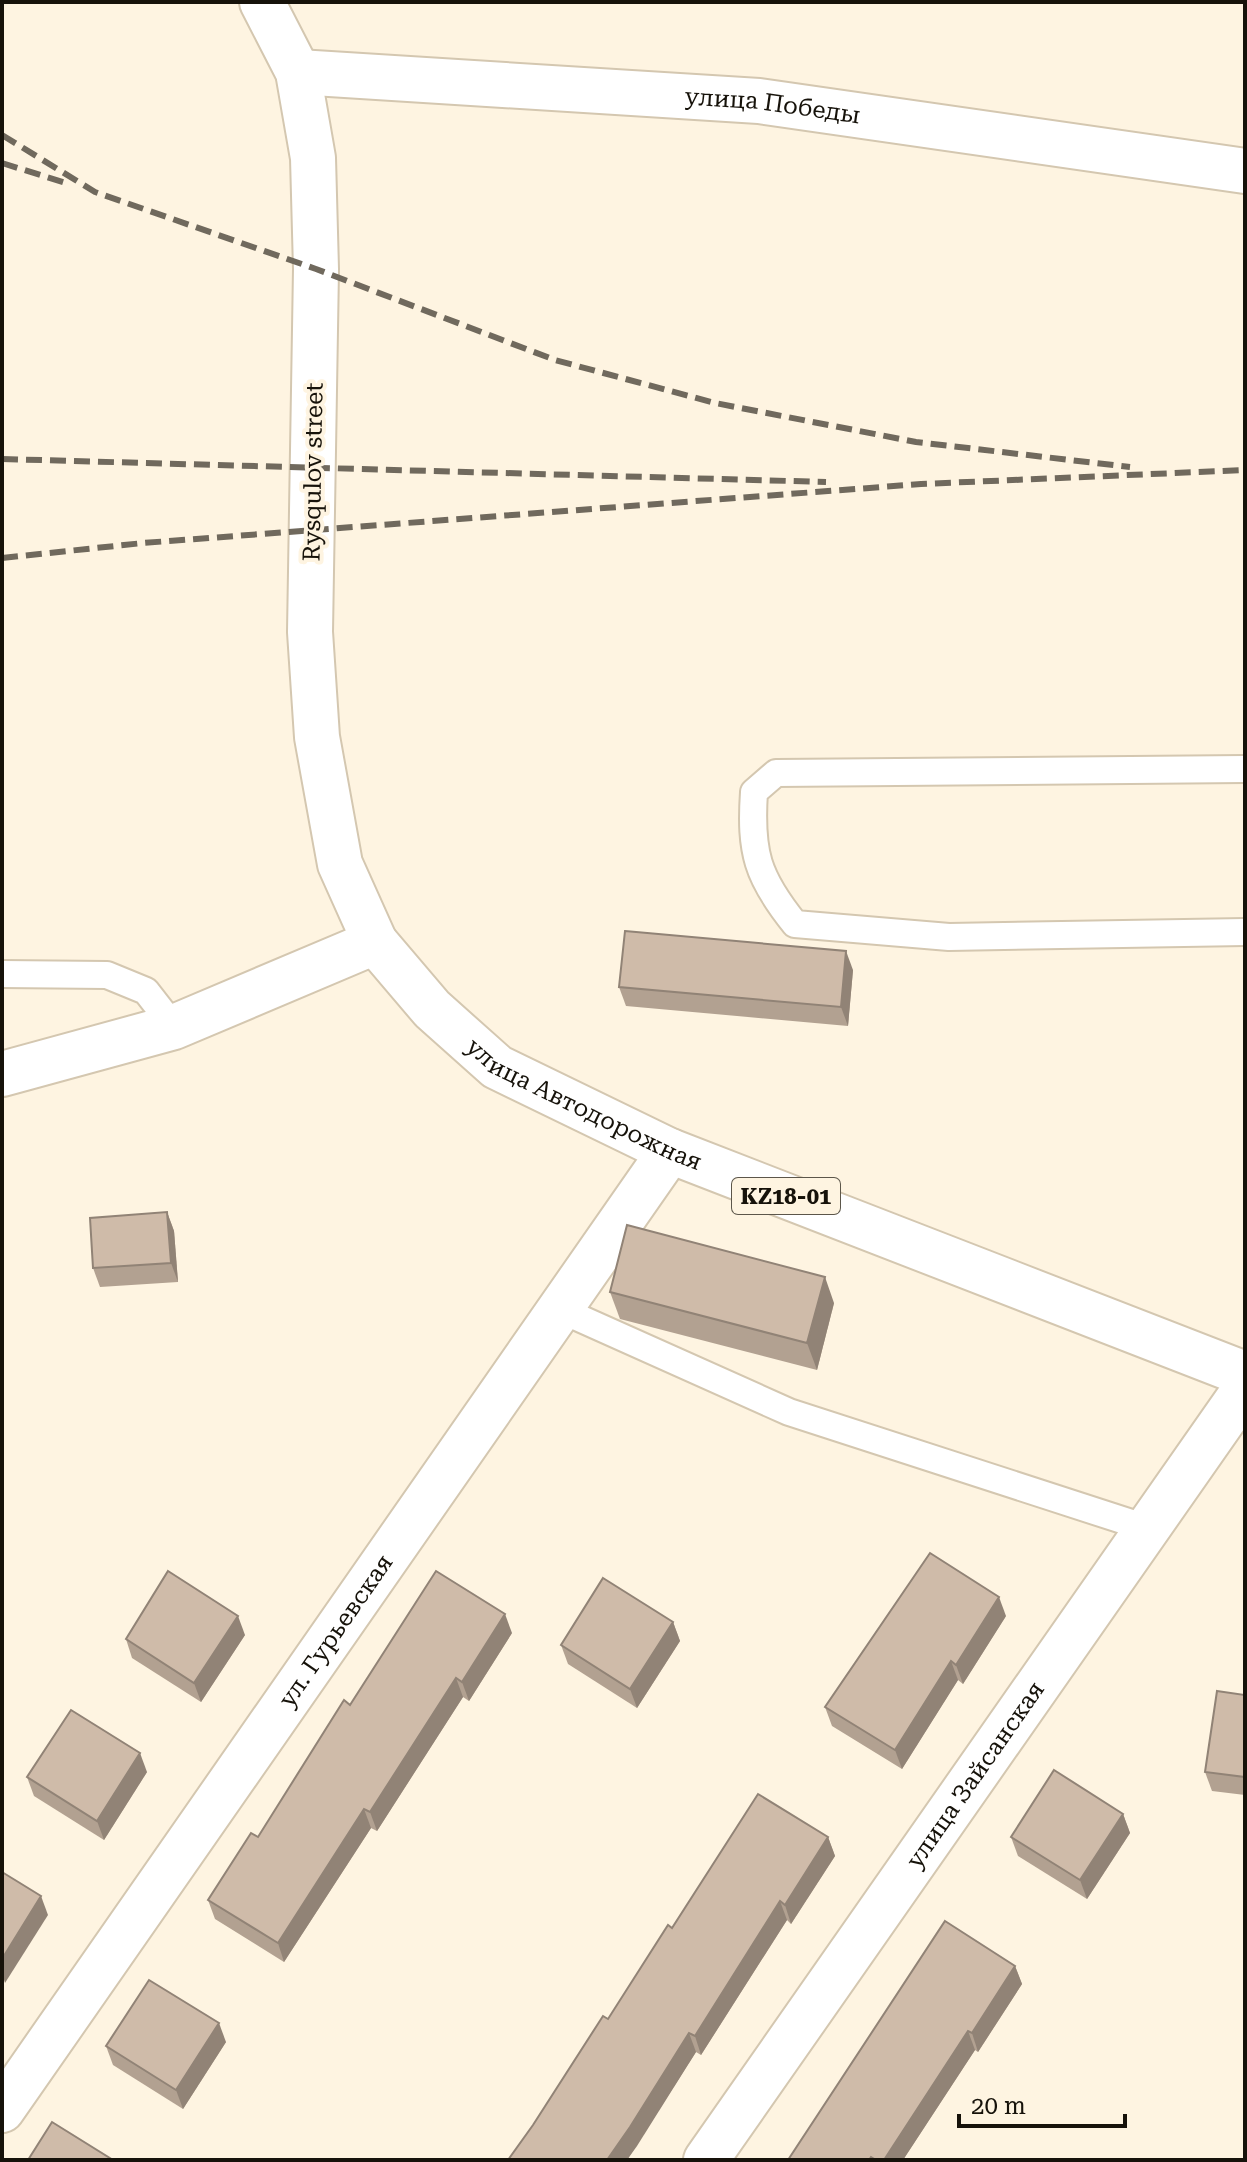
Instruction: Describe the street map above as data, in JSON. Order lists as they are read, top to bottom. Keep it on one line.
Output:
{"streets":{"street":["улица Победы","Rysqulov street","улица Автодорожная","KZ18-01","ул. Гурьевская","улица Зайсанская"]},"crossings":[["улица Победы","Rysqulov street"],["Rysqulov street","улица Автодорожная"],["улица Автодорожная","ул. Гурьевская"]],"scale_bar":"20 m"}
